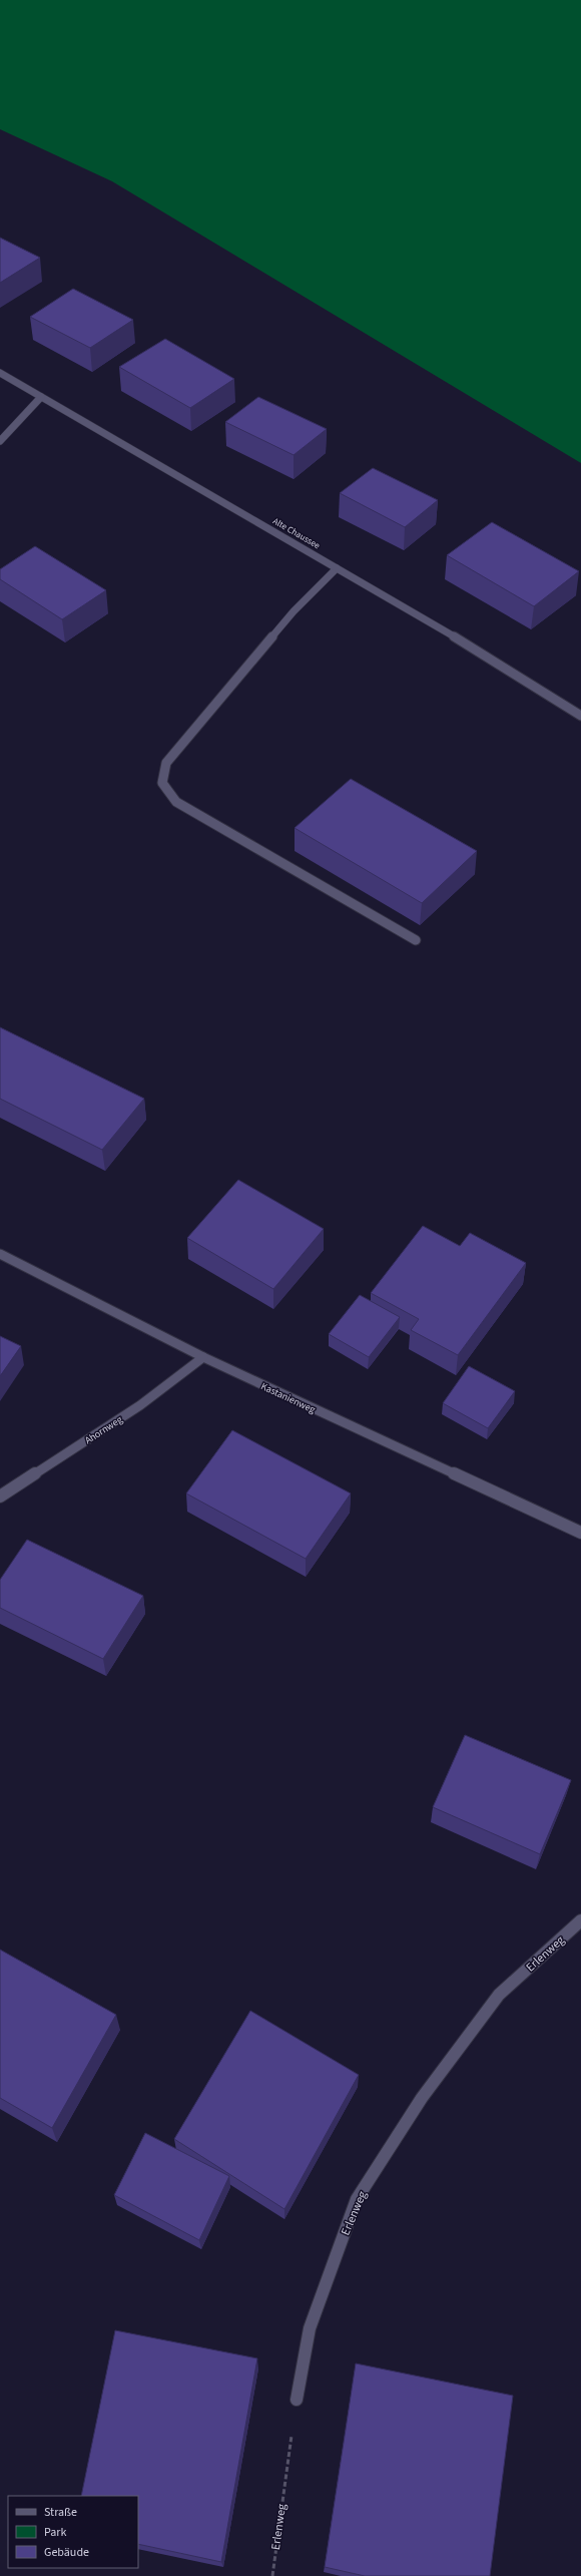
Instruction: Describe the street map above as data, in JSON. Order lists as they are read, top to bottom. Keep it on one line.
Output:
{"streets":{"street":["Alte Chaussee","Kastanienweg","Ahornweg","Erlenweg"]},"crossings":[["Kastanienweg","Ahornweg"]],"legend":["Straße","Park","Gebäude"]}
